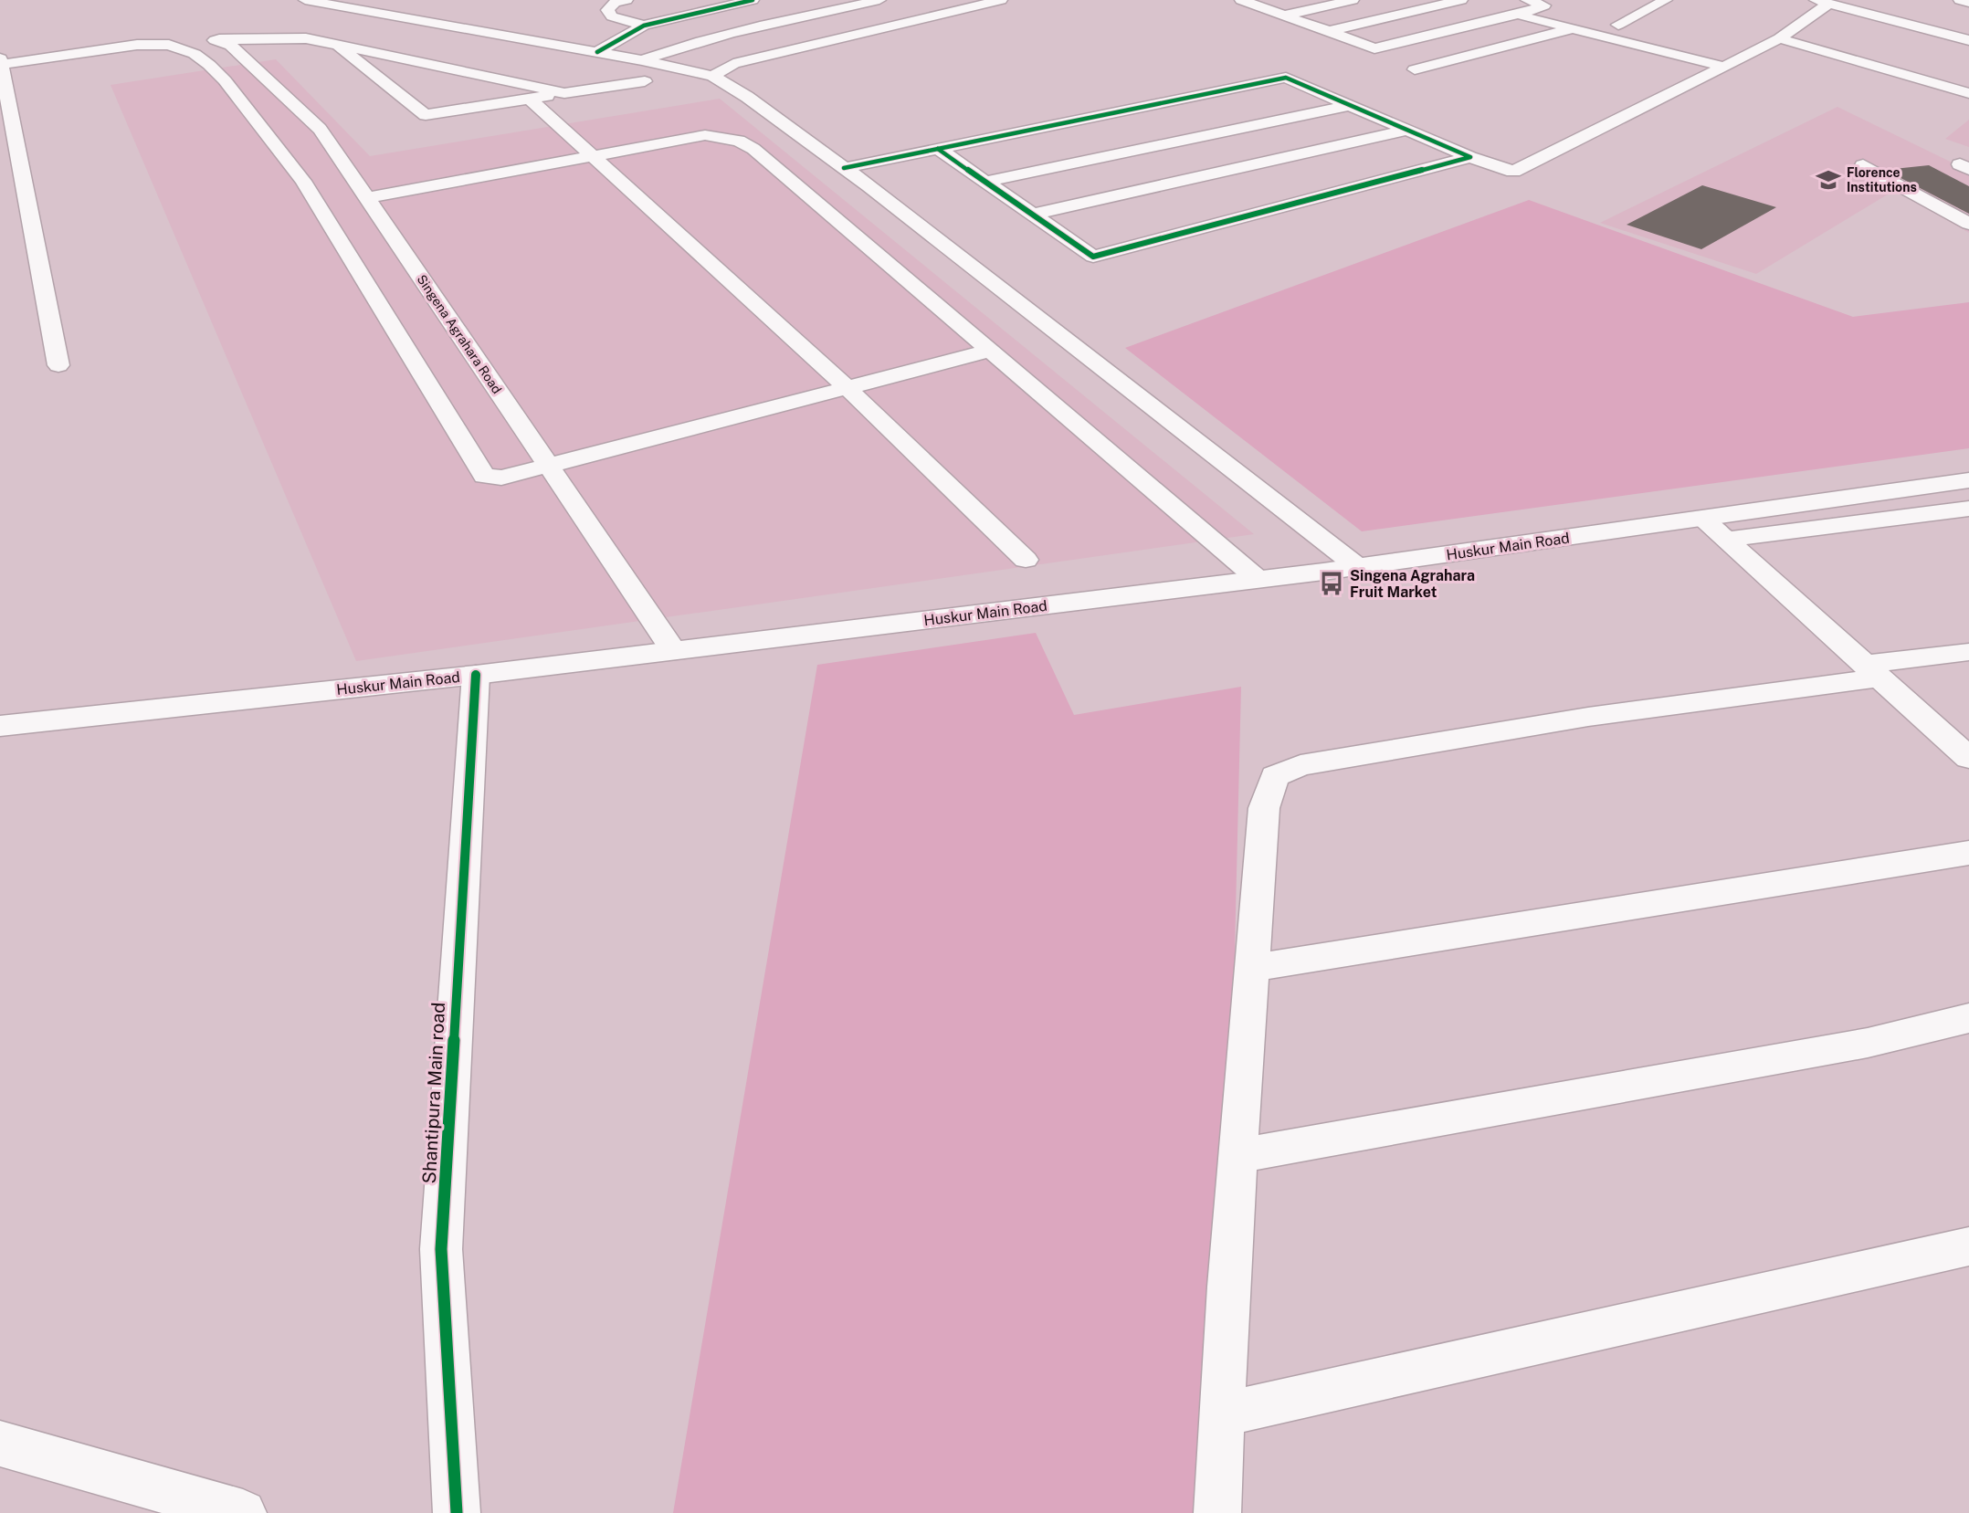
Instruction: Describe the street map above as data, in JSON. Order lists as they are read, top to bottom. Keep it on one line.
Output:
{"streets":{"street":["Singena Agrahara Road","Huskur Main Road","Shantipura Main road"]},"crossings":[["Singena Agrahara Road","Huskur Main Road"],["Huskur Main Road","Shantipura Main road"]],"places":{"school or university":["Florence Institutions"],"bus stop":["Singena Agrahara Fruit Market"]}}
